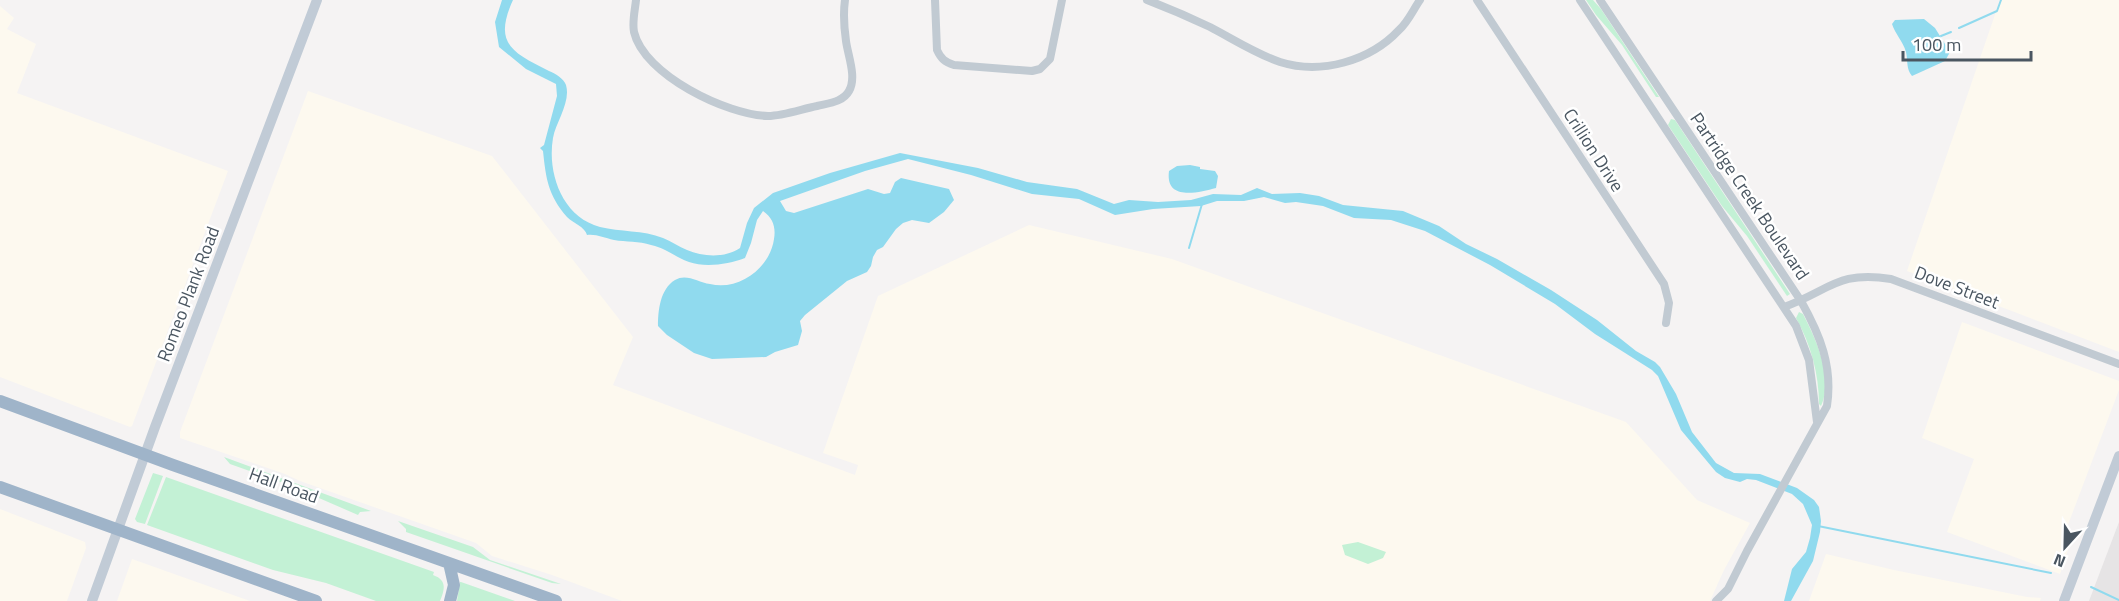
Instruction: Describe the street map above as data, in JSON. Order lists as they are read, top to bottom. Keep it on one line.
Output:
{"streets":{"highway":["Hall Road"],"main road":["Romeo Plank Road"],"street":["Crillion Drive","Partridge Creek Boulevard","Dove Street"]},"crossings":[["Partridge Creek Boulevard","Dove Street"],["Romeo Plank Road","Hall Road"]],"scale_bar":"100 m","north":"bottom"}
